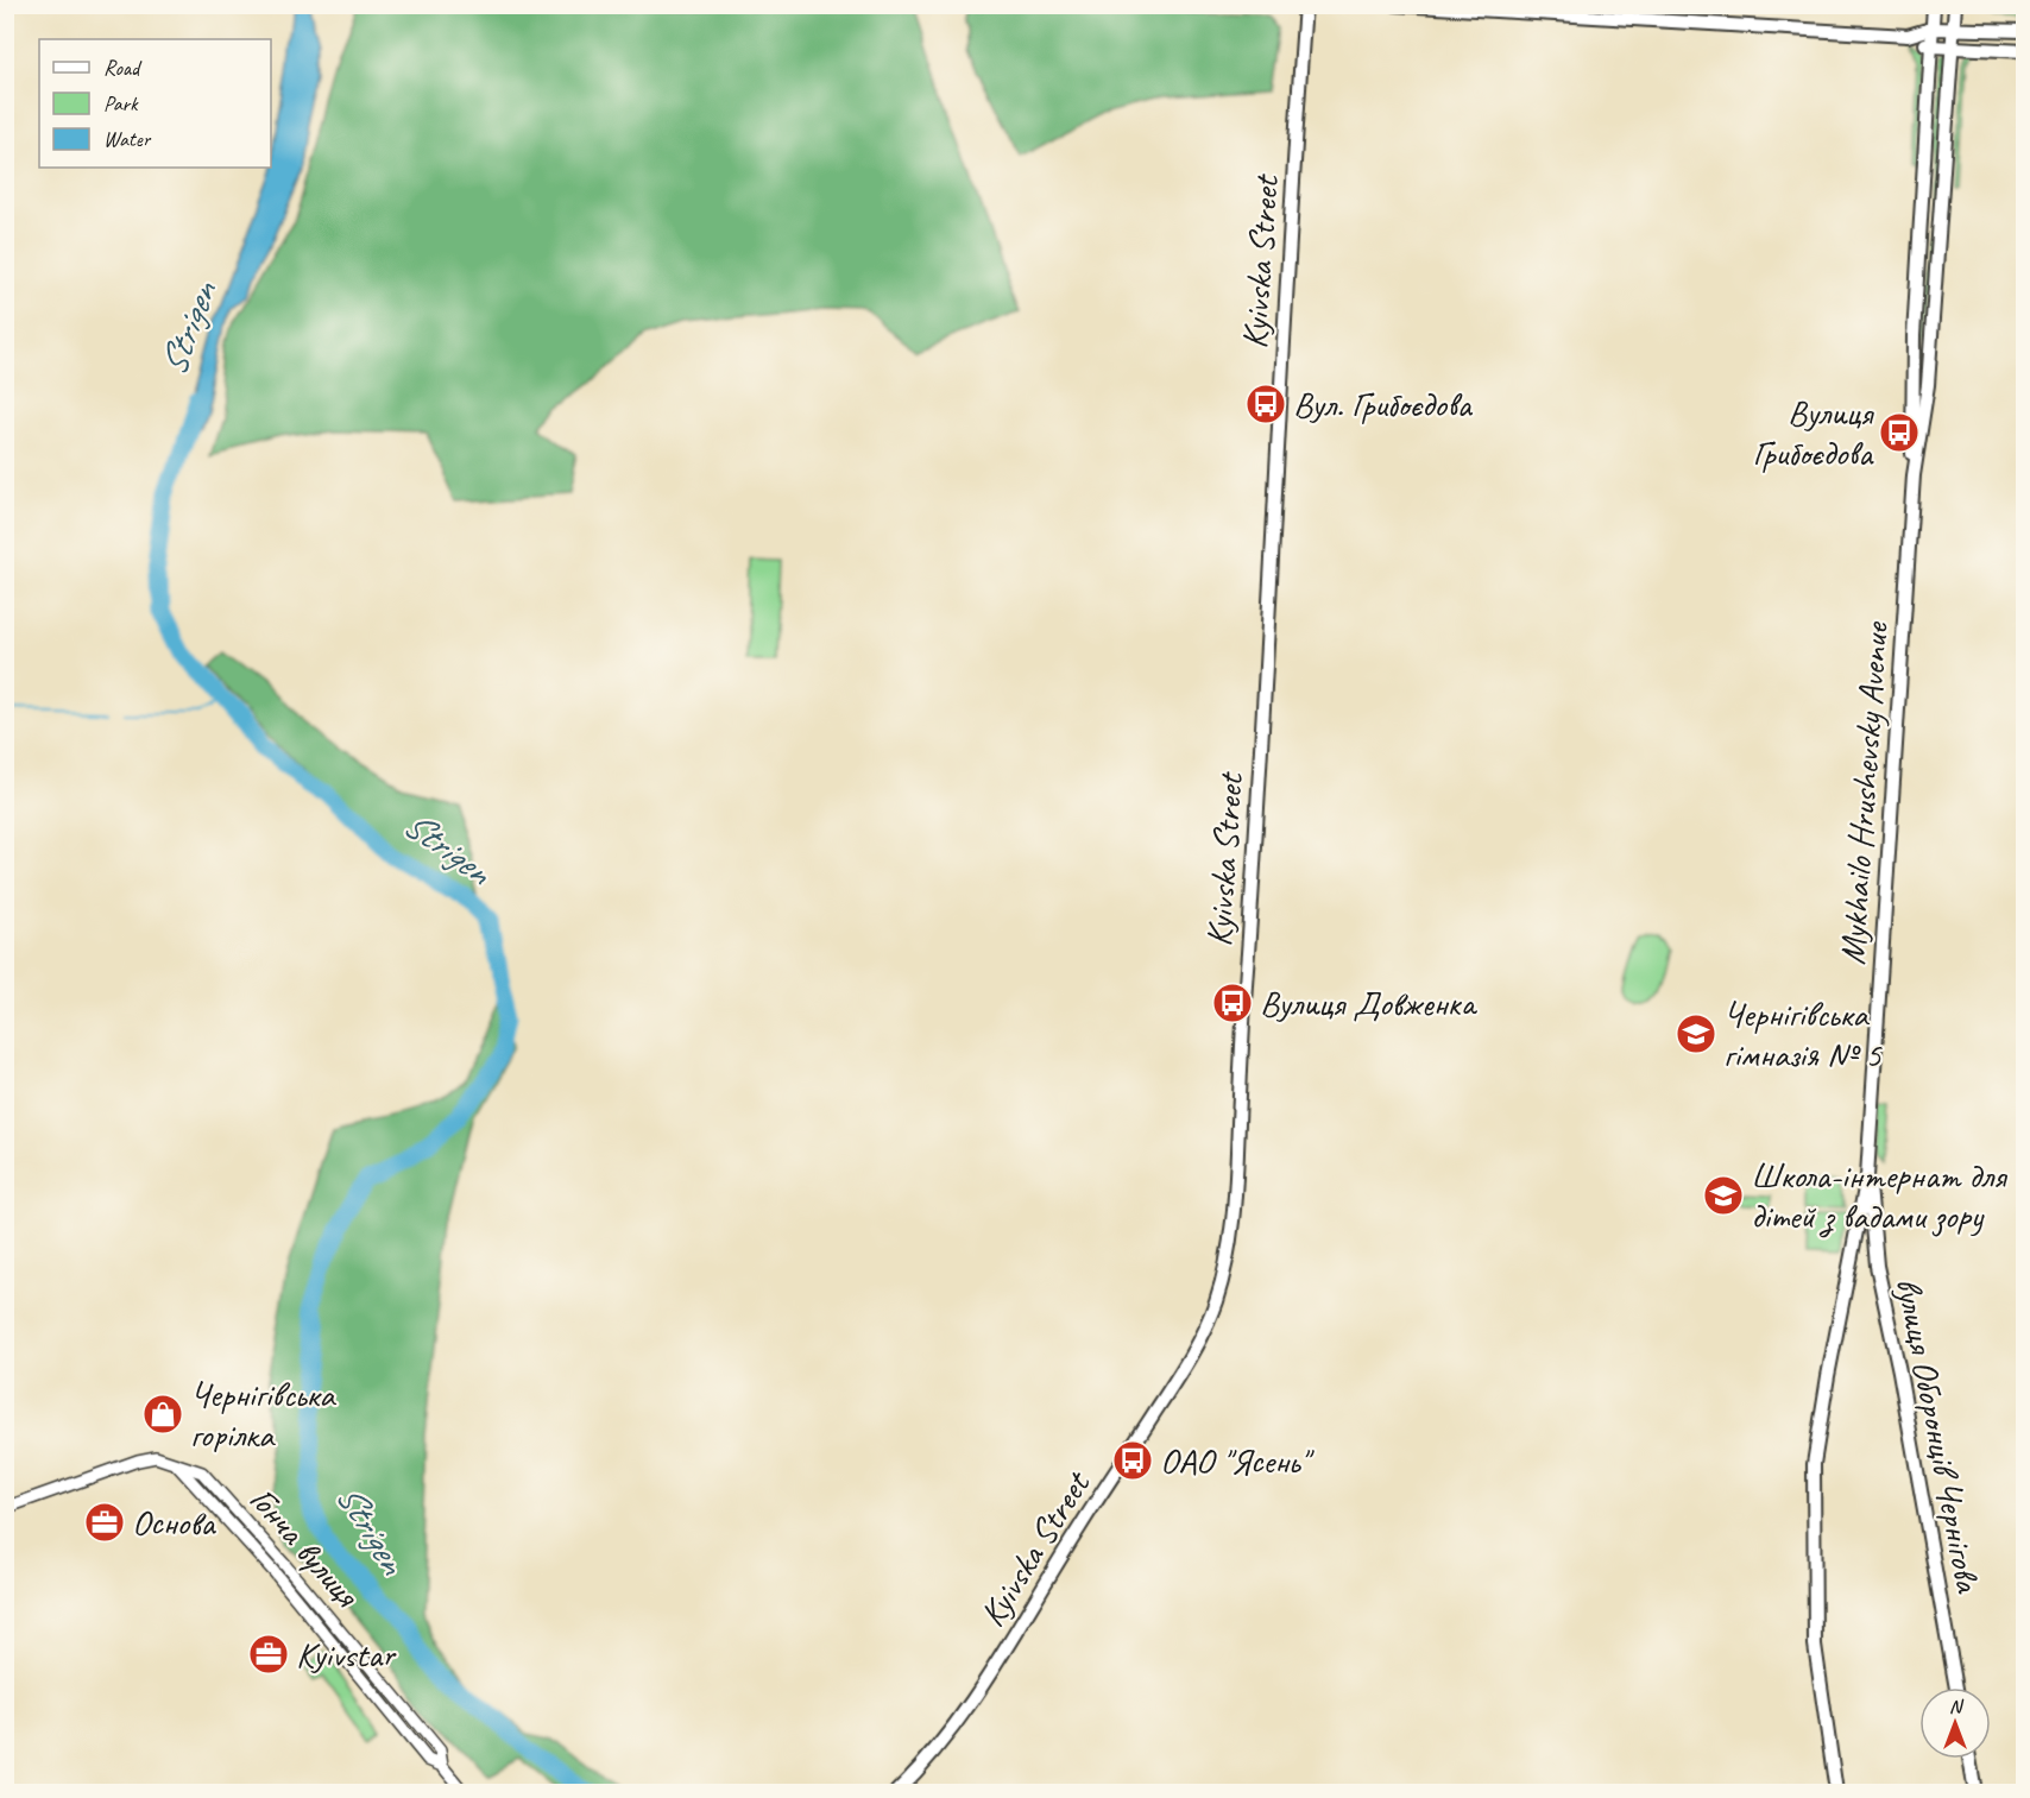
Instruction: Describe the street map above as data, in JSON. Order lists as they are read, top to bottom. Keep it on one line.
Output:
{"streets":{"main road":["Kyivska Street","Mykhailo Hrushevsky Avenue","вулиця Оборонців Чернігова"],"street":["Гонча вулиця"]},"crossings":[["Mykhailo Hrushevsky Avenue","вулиця Оборонців Чернігова"]],"water":["Strigen"],"places":{"bus stop":["Вул. Грибоєдова","Вулиця Грибоєдова","Вулиця Довженка","ОАО \"Ясень\""],"school or university":["Чернігівська гімназія № 5","Школа-інтернат для дітей з вадами зору"],"shop":["Чернігівська горілка"],"office":["Основа","Kyivstar"]},"legend":["Road","Park","Water"],"north":"top"}
